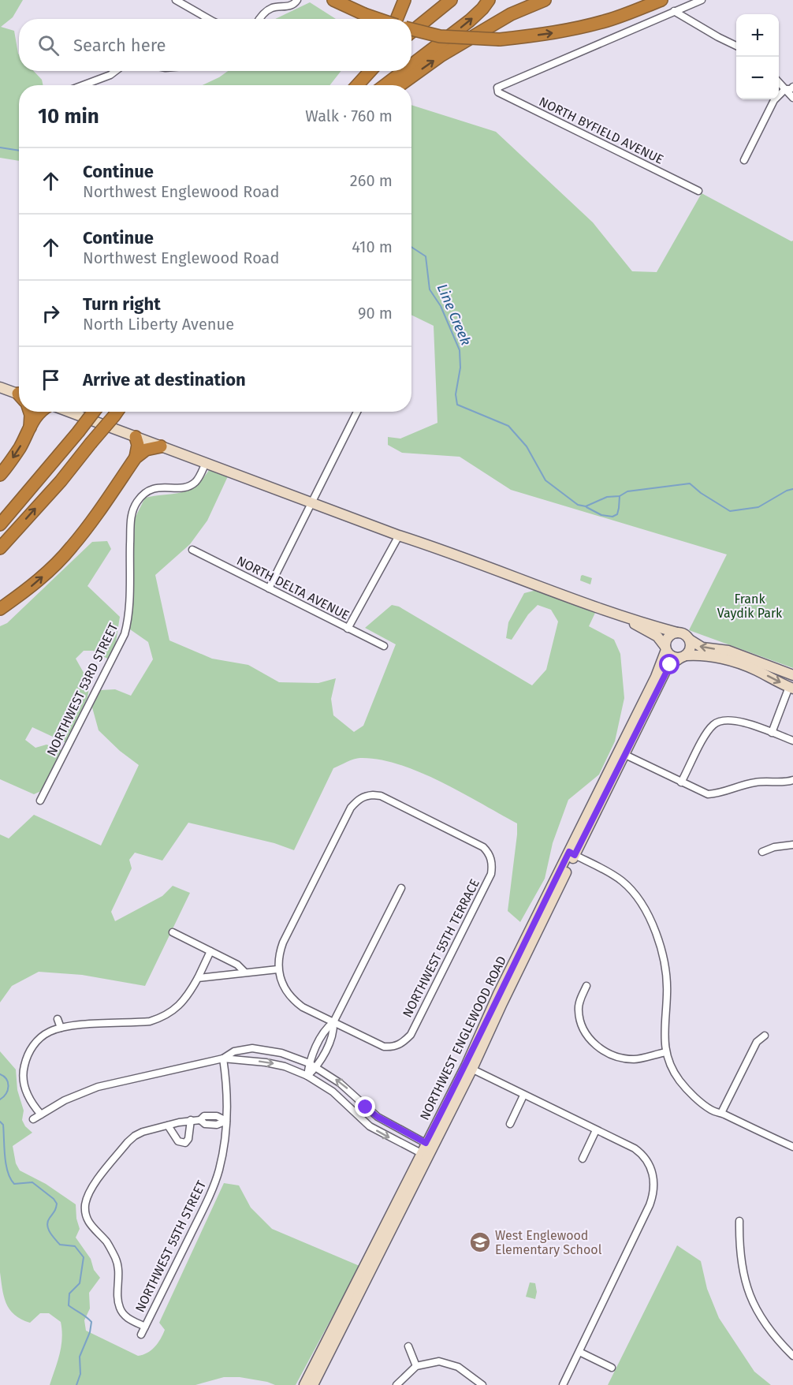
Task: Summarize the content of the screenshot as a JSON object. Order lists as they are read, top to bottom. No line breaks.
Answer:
{"streets":{"main road":["NORTHWEST ENGLEWOOD ROAD"],"street":["NORTH BYFIELD AVENUE","NORTH DELTA AVENUE","NORTHWEST 53RD STREET","NORTHWEST 55TH TERRACE","NORTHWEST 55TH STREET"]},"water":["Line Creek"],"parks":["Frank Vaydik Park"],"places":{"school or university":["West Englewood Elementary School"]},"page":{"map_buttons":["+","−"],"search":"Search here","heading":["10 min","Walk · 760 m"],"list":[["Continue","Northwest Englewood Road","260 m"],["Continue","Northwest Englewood Road","410 m"],["Turn right","North Liberty Avenue","90 m"],"Arrive at destination"]}}
